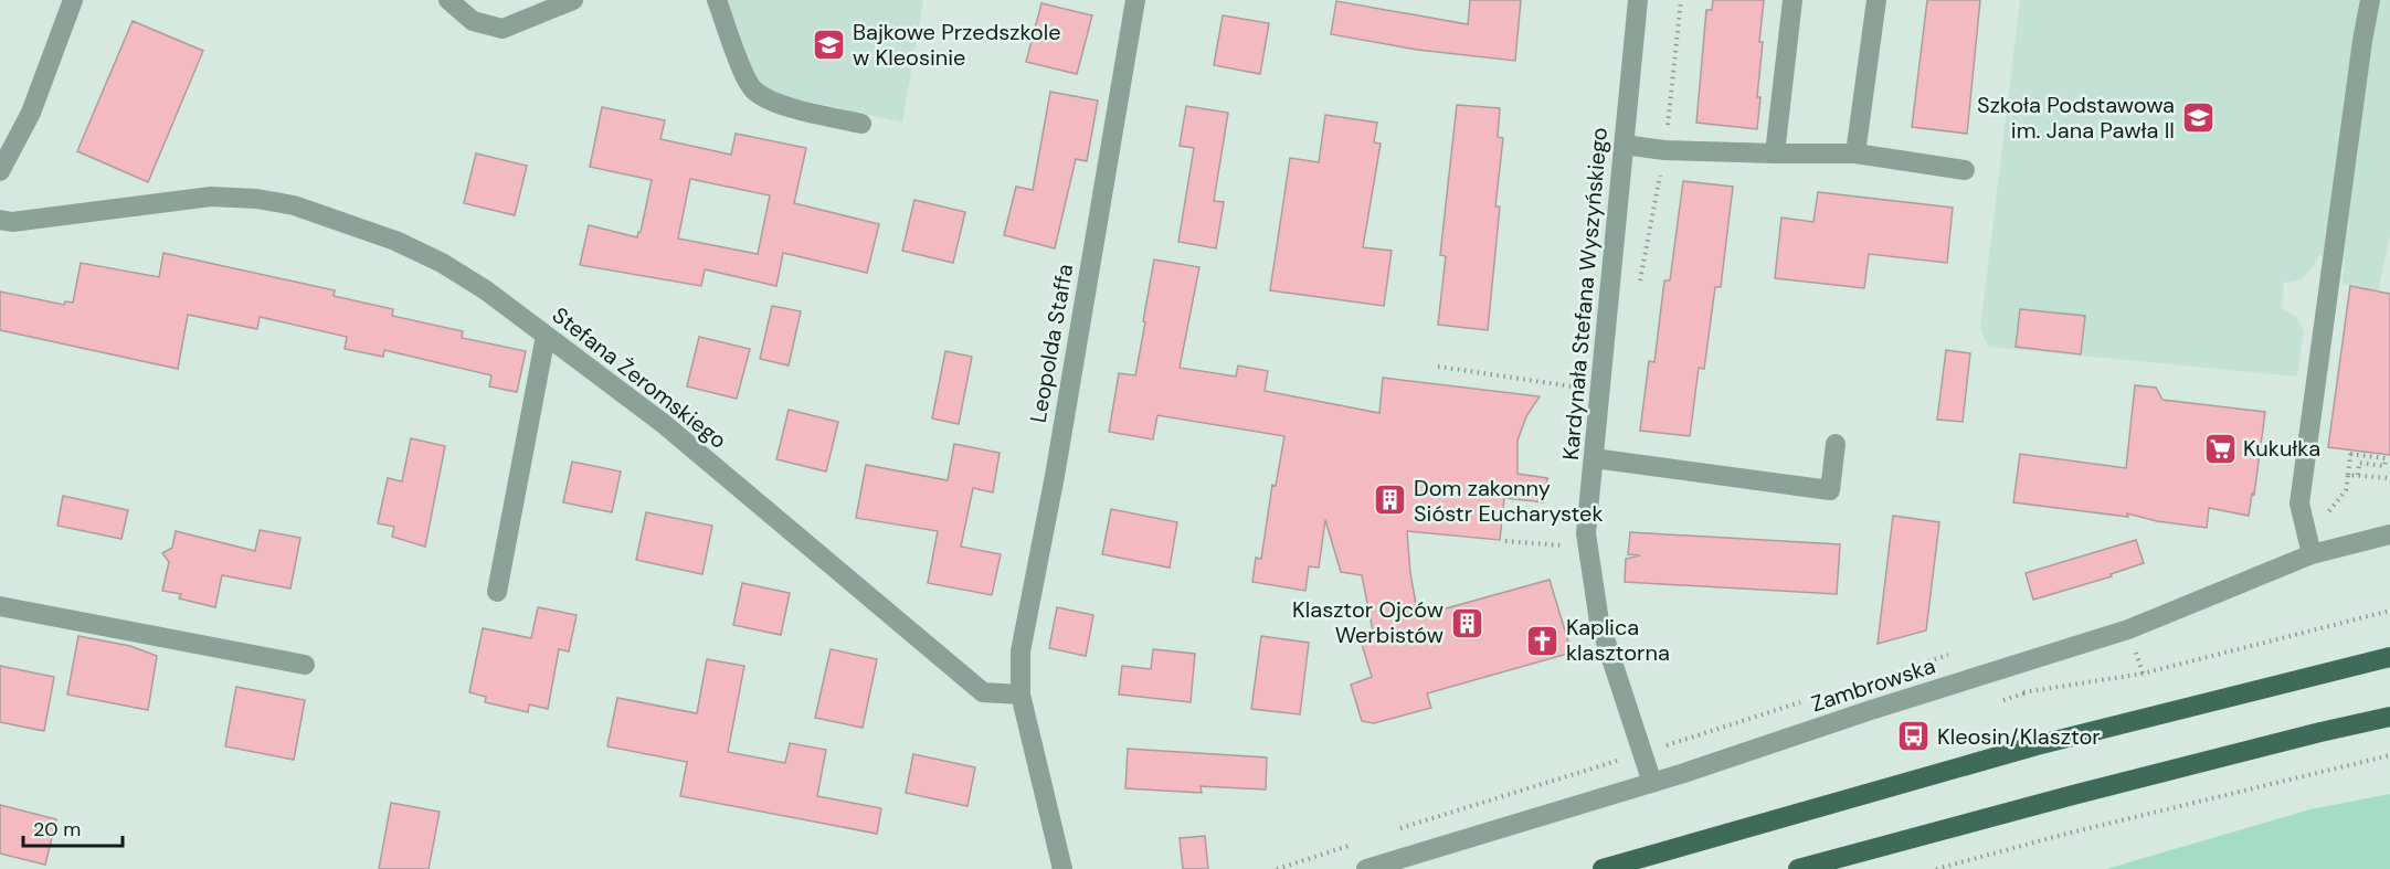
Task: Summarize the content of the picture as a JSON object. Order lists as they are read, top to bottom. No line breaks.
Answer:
{"streets":{"street":["Kardynała Stefana Wyszyńskiego","Leopolda Staffa","Stefana Żeromskiego","Zambrowska"]},"crossings":[["Kardynała Stefana Wyszyńskiego","Zambrowska"],["Leopolda Staffa","Stefana Żeromskiego"]],"places":{"school or university":["Bajkowe Przedszkole w Kleosinie","Szkoła Podstawowa im. Jana Pawła II"],"supermarket":["Kukułka"],"building":["Dom zakonny Sióstr Eucharystek","Klasztor Ojców Werbistów"],"church":["Kaplica klasztorna"],"bus stop":["Kleosin/Klasztor"]},"scale_bar":"20 m"}
